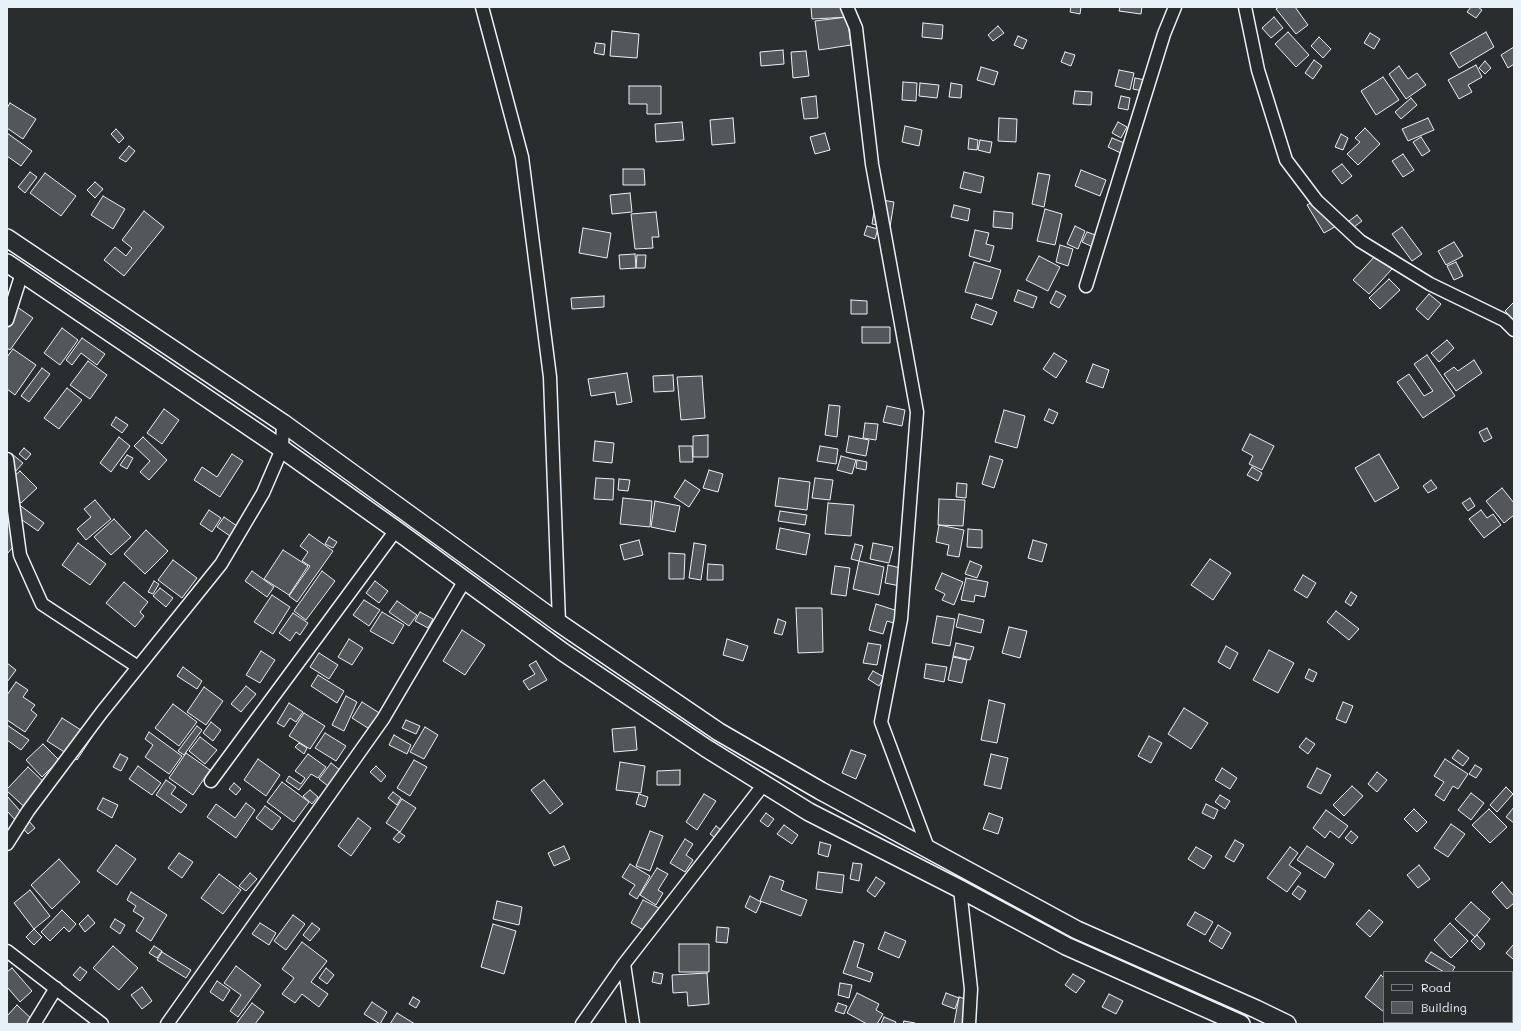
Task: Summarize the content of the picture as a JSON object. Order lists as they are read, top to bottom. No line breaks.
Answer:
{"legend":["Road","Building"]}
